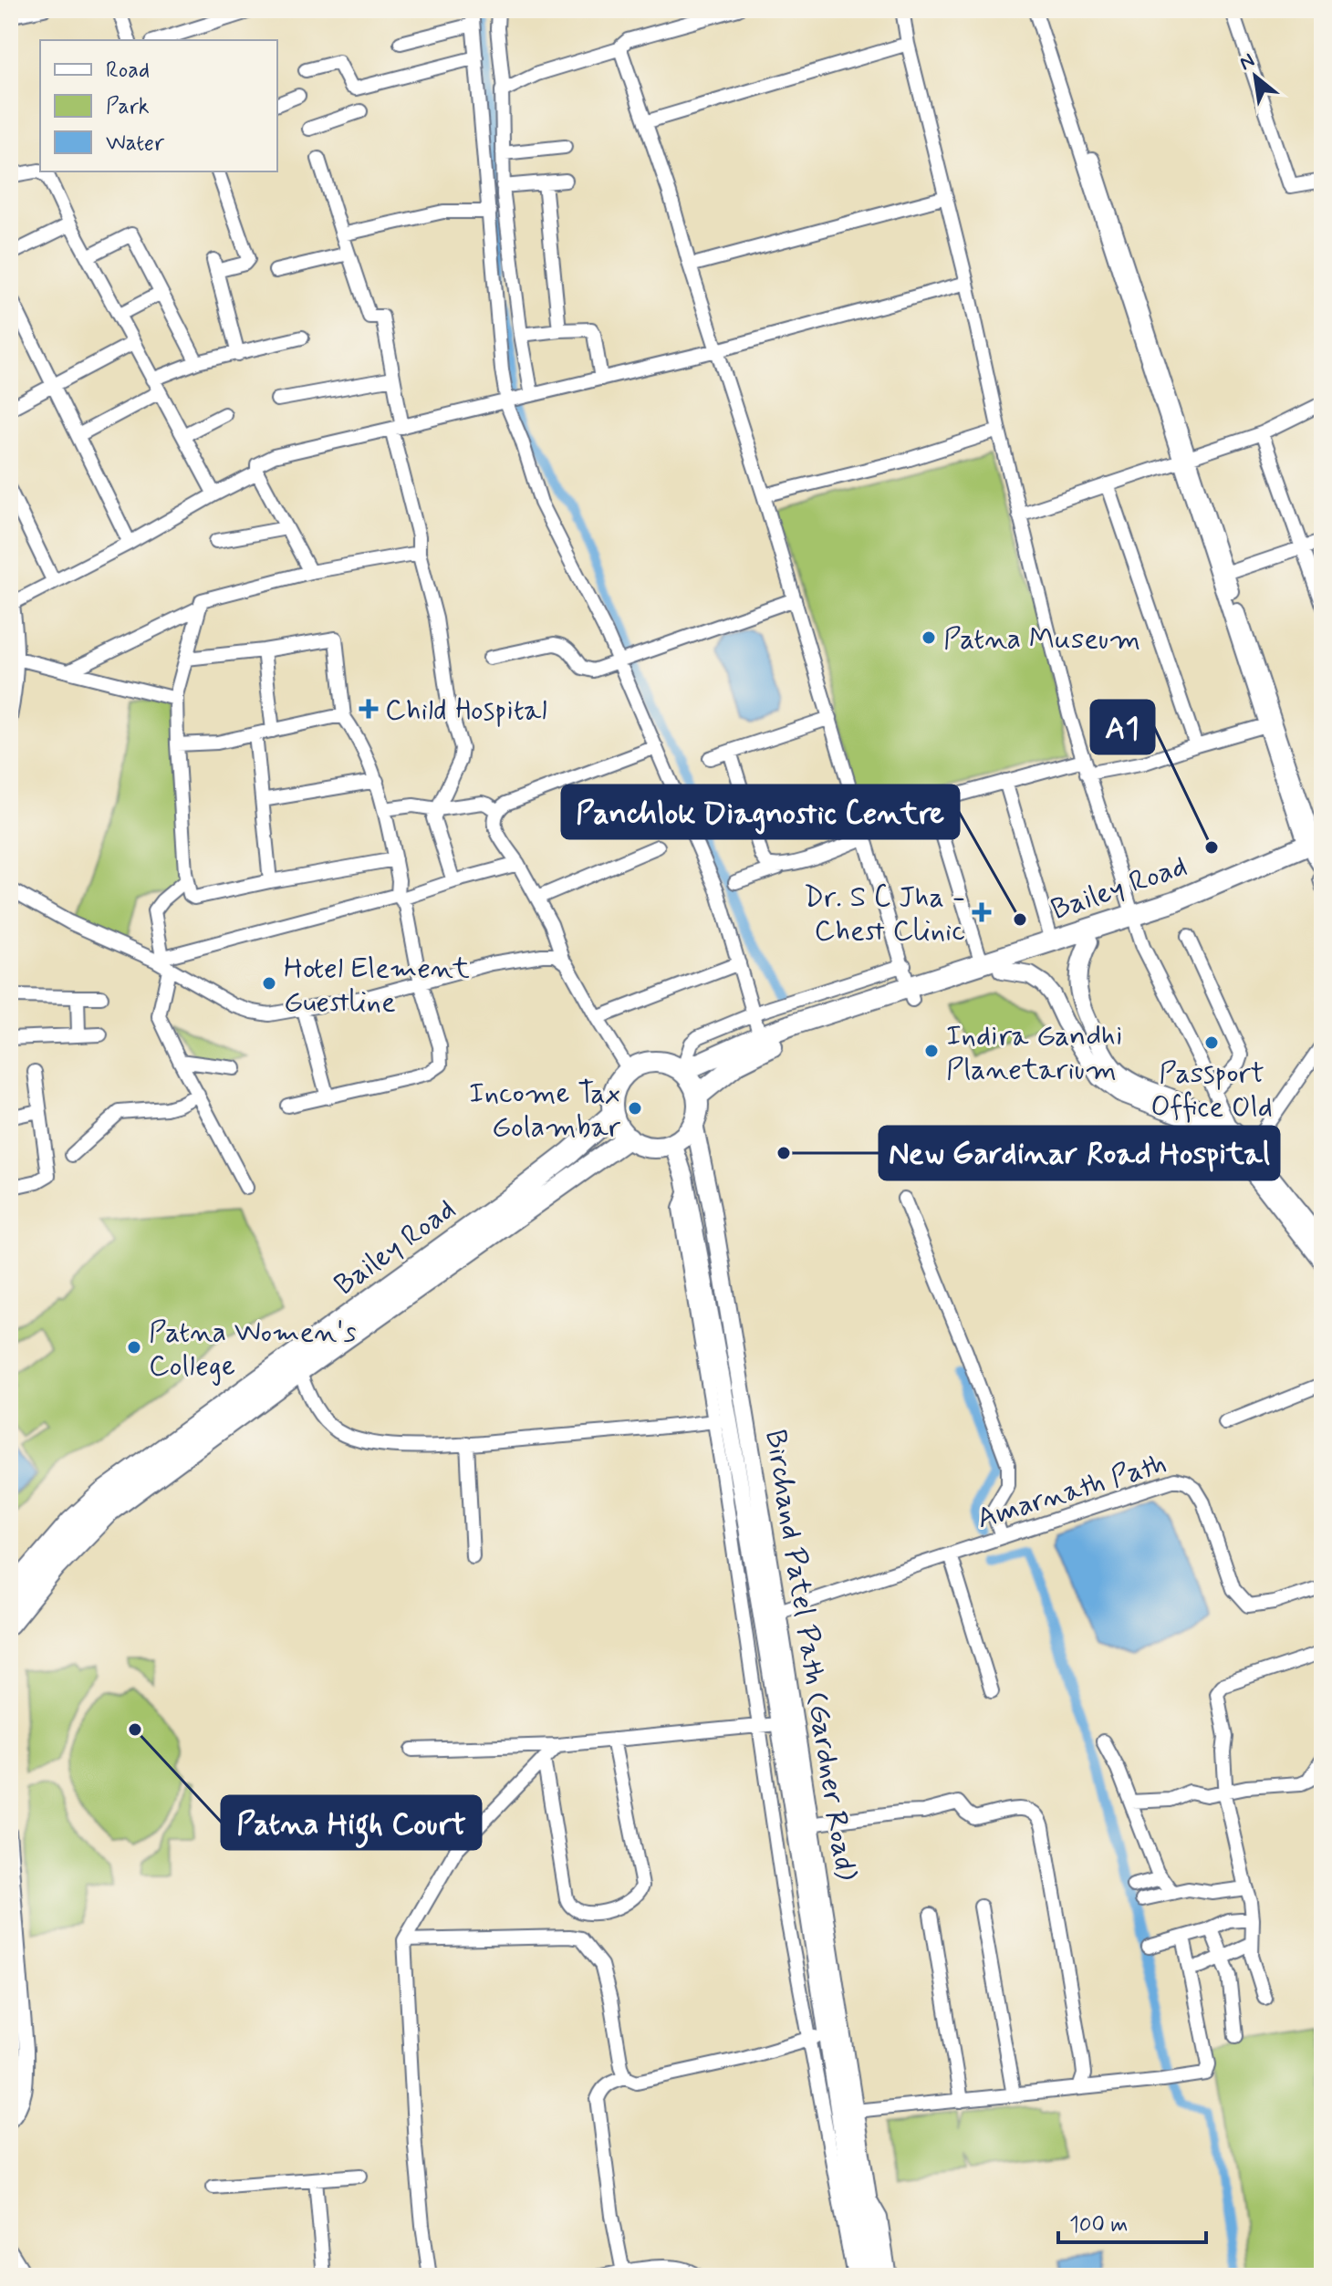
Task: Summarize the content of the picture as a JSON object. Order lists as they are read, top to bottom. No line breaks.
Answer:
{"streets":{"highway":["Bailey Road"],"main road":["Birchand Patel Path (Gardner Road)"],"street":["Amarnath Path"]},"crossings":[["Bailey Road","Birchand Patel Path (Gardner Road)"],["Amarnath Path","Birchand Patel Path (Gardner Road)"]],"places":{"other":["Patna Museum","A1","Panchlok Diagnostic Centre","Hotel Element Guestline","Passport Office Old","Indira Gandhi Planetarium","Income Tax Golambar","New Gardinar Road Hospital","Patna Women's College","Patna High Court"],"health":["Child Hospital","Dr. S C Jha - Chest Clinic"]},"legend":["Road","Park","Water"],"scale_bar":"100 m","north":"top left"}
